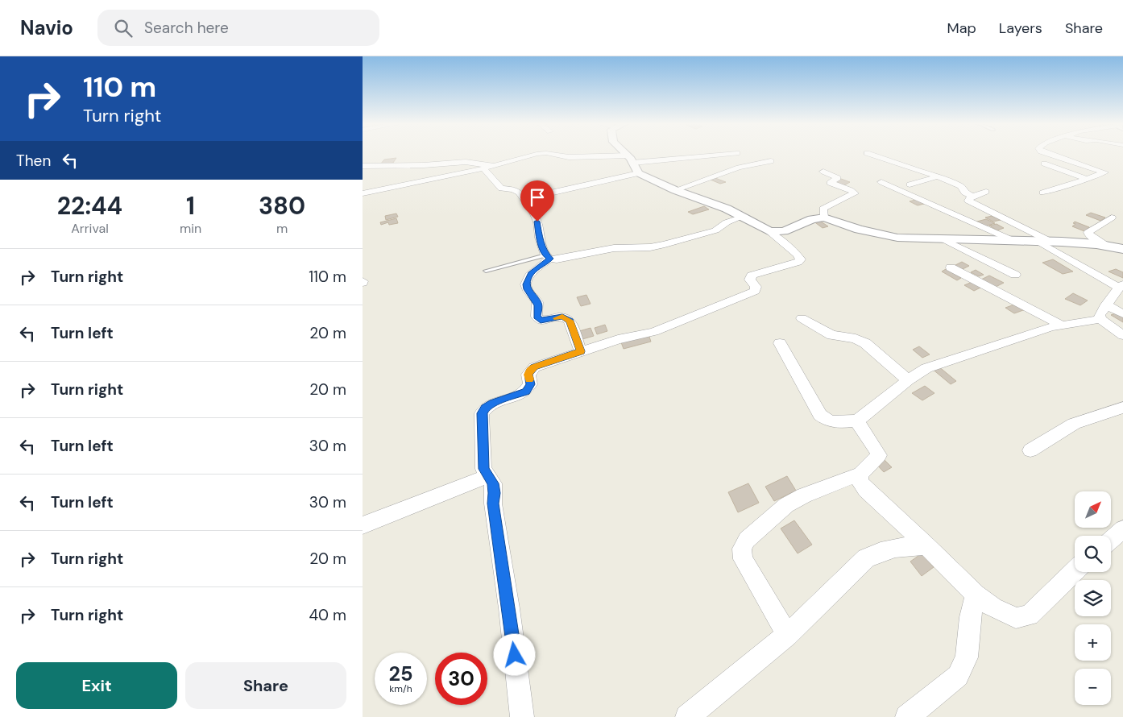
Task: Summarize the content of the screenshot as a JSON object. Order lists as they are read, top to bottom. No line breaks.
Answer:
{"north":"top right","page":{"header":"Navio","search":"Search here","nav":["Map","Layers","Share"],"turn":["110 m","Turn right"],"then":"Then","eta":["22:44","Arrival","1","min","380","m"],"list":[{"name":"Turn right","value":"110 m"},{"name":"Turn left","value":"20 m"},{"name":"Turn right","value":"20 m"},{"name":"Turn left","value":"30 m"},{"name":"Turn left","value":"30 m"},{"name":"Turn right","value":"20 m"},{"name":"Turn right","value":"40 m"}],"map_buttons":["+","−"],"speed":"25 km/h","limit":"30","buttons":["Exit","Share"]}}
